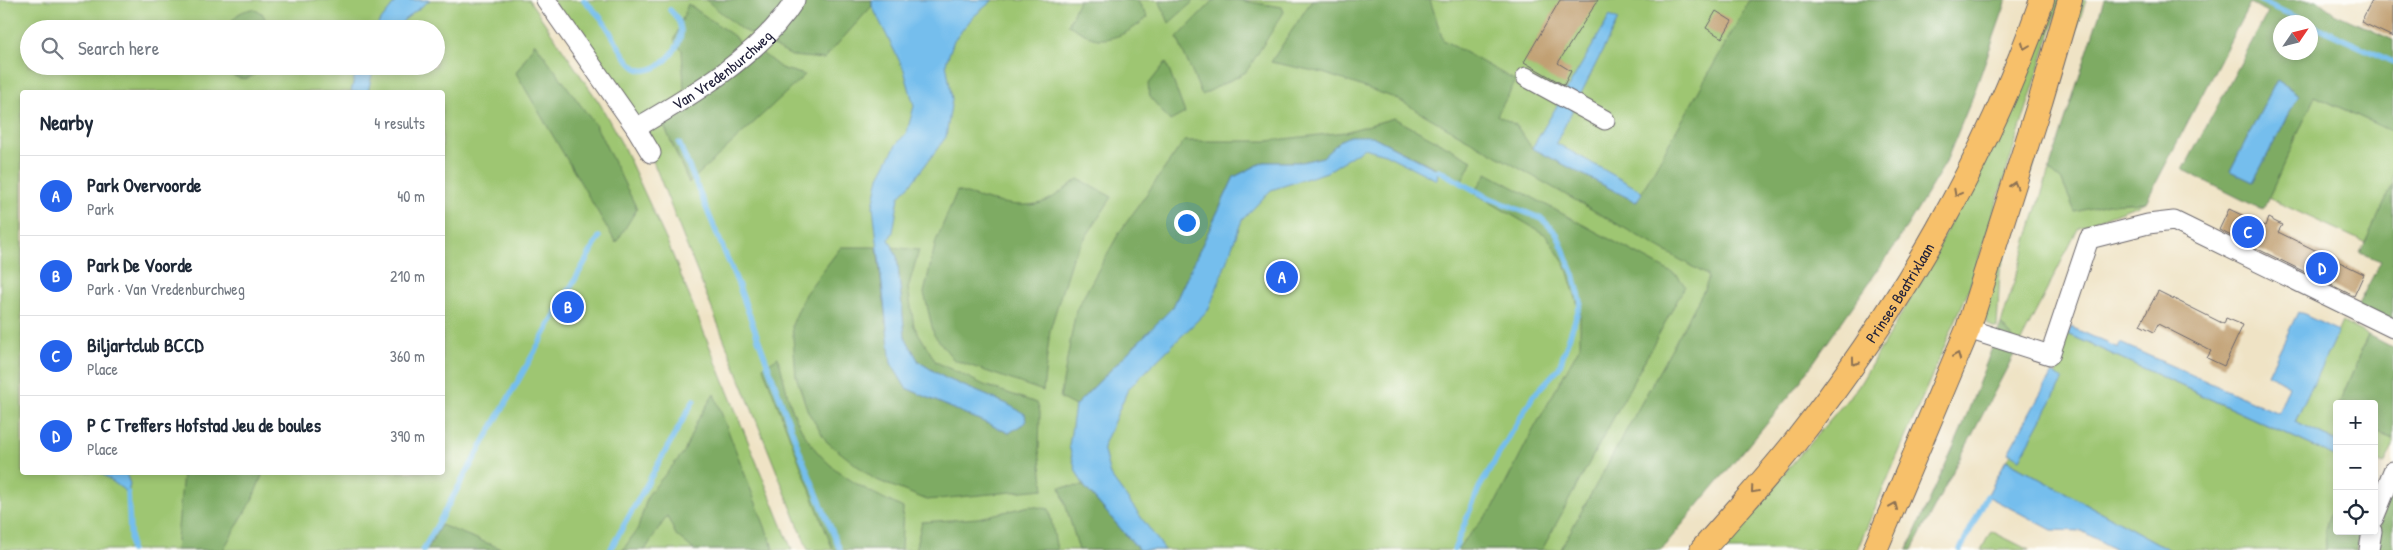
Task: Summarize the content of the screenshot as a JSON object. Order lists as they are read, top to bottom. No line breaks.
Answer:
{"streets":{"main road":["Prinses Beatrixlaan"],"street":["Van Vredenburchweg"]},"north":"top right","page":{"search":"Search here","heading":["Nearby","4 results"],"list":[{"mark":"A","name":"Park Overvoorde","note":"Park","value":"40 m"},{"mark":"B","name":"Park De Voorde","note":"Park · Van Vredenburchweg","value":"210 m"},{"mark":"C","name":"Biljartclub BCCD","note":"Place","value":"360 m"},{"mark":"D","name":"P C Treffers Hofstad Jeu de boules","note":"Place","value":"390 m"}],"pins":["C","D","A","B"],"map_buttons":["+","−"]}}
